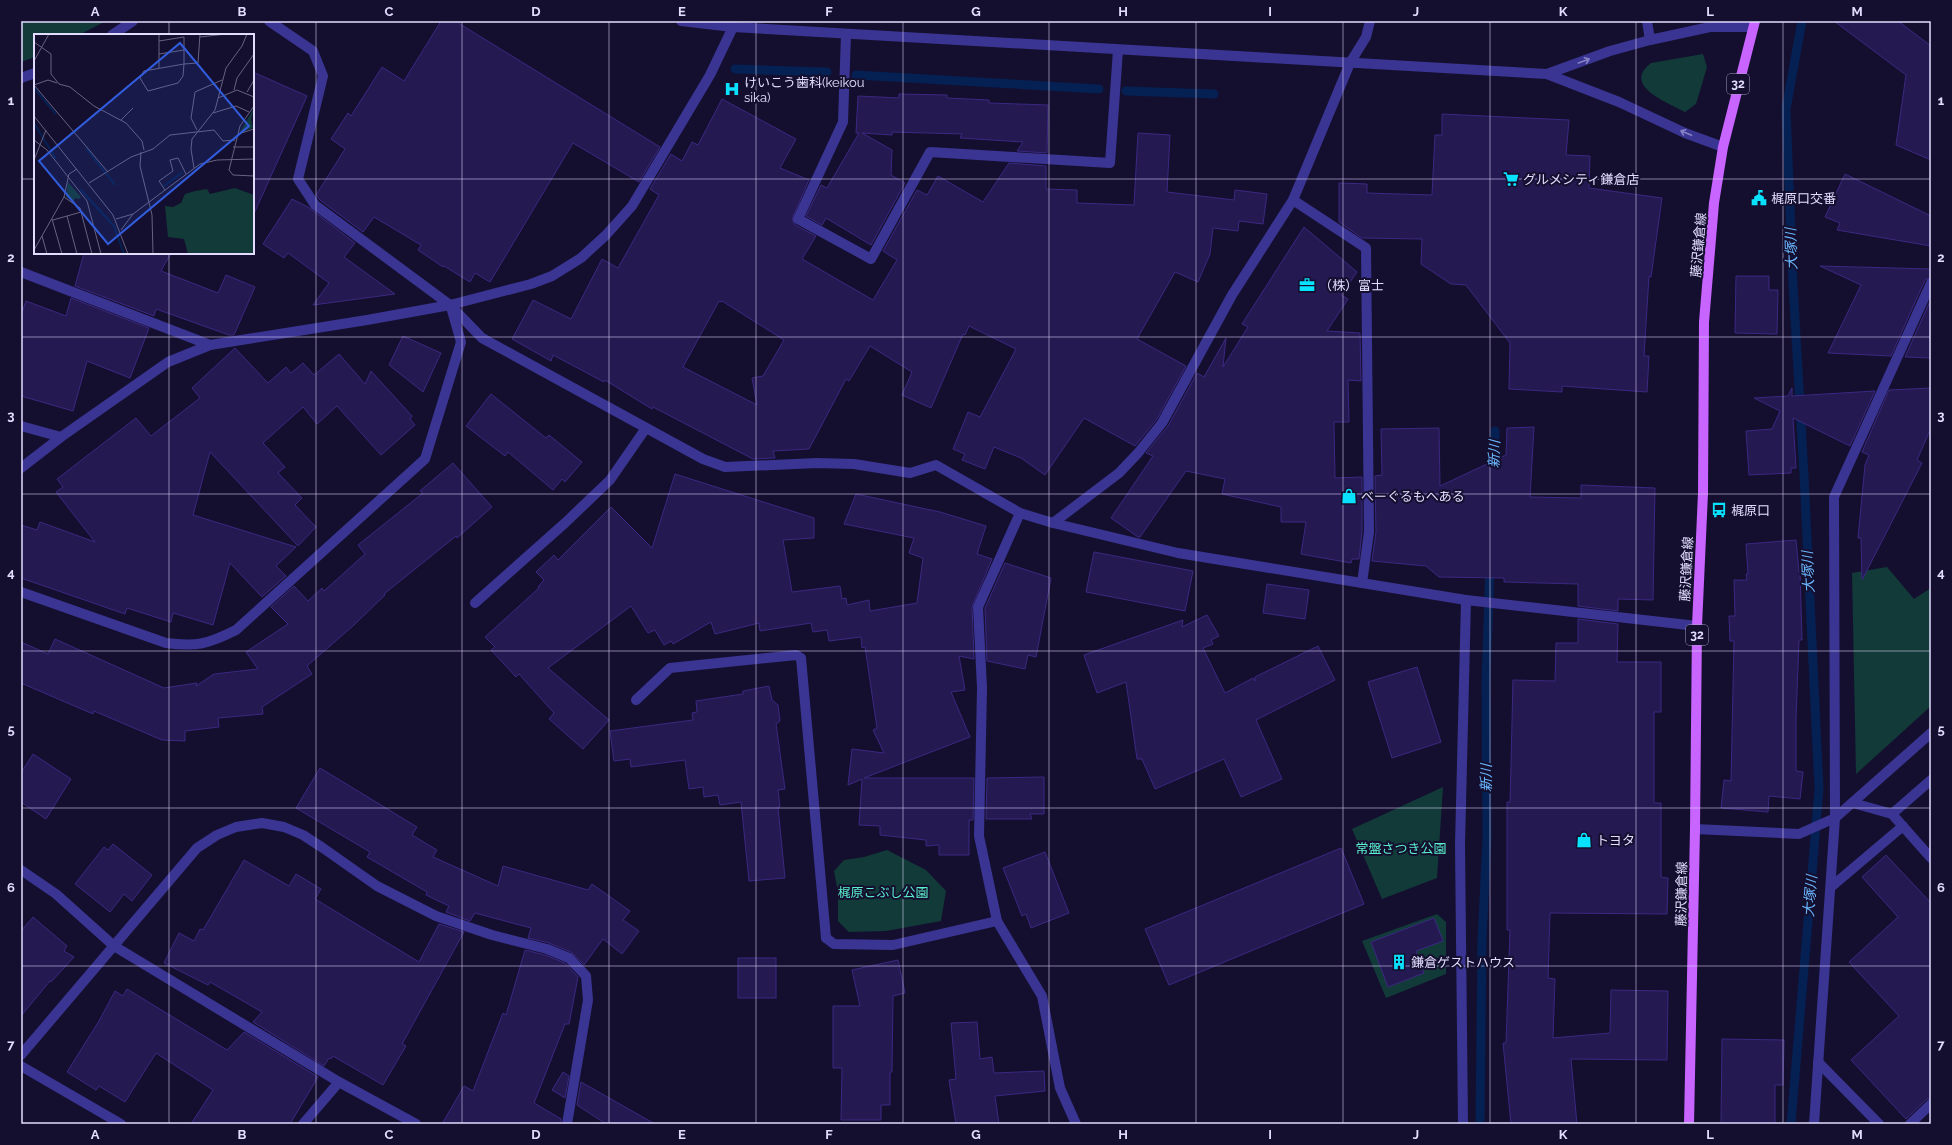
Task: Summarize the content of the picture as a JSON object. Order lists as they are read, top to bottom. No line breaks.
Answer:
{"streets":{"main road":["32","藤沢鎌倉線"]},"water":["大塚川","新川"],"parks":["常盤さつき公園","梶原こぶし公園"],"places":{"hospital":["けいこう歯科(keikou sika)"],"supermarket":["グルメシティ鎌倉店"],"public building":["梶原口交番"],"office":["（株）富士"],"shop":["べーぐるもへある","トヨタ"],"bus stop":["梶原口"],"building":["鎌倉ゲストハウス"]},"grid":{"columns":["A","B","C","D","E","F","G","H","I","J","K","L","M"],"rows":["1","2","3","4","5","6","7"]}}
